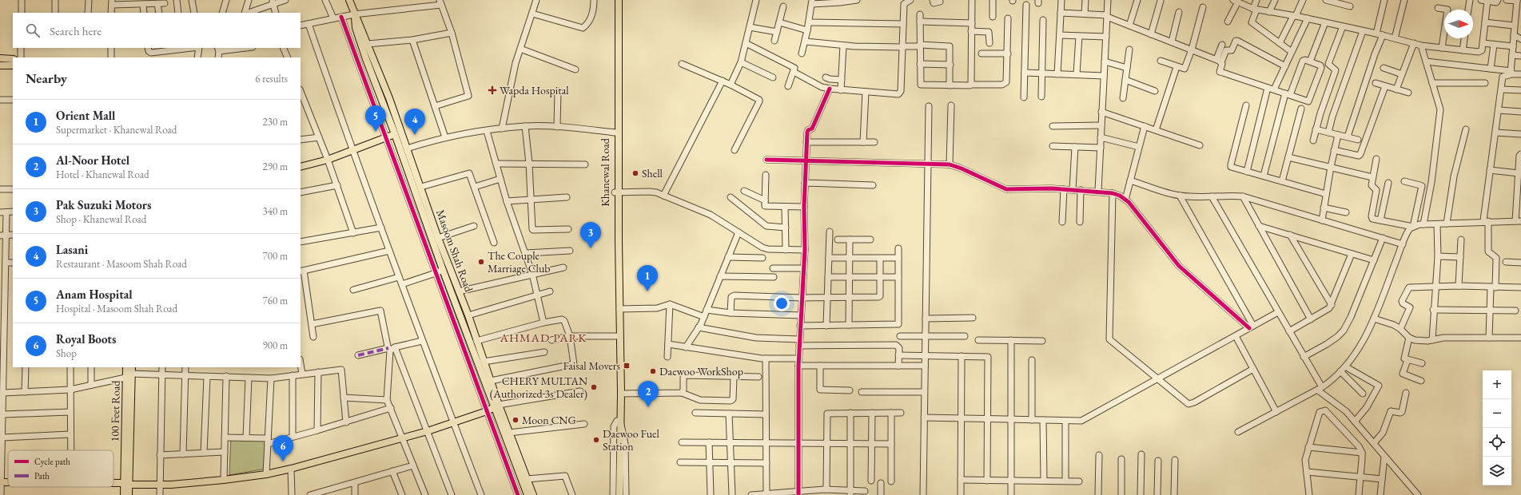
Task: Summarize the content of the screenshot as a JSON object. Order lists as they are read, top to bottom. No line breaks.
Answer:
{"streets":{"main road":["Khanewal Road","Masoom Shah Road","100 Feet Road"]},"districts":["AHMAD PARK"],"places":{"health":["Wapda Hospital"],"other":["Shell","The Couple Marriage Club","Daewoo WorkShop","CHERY MULTAN (Authorized 3s Dealer)","Moon CNG","Daewoo Fuel Station"],"transit":["Faisal Movers"]},"legend":["Cycle path","Path"],"north":"right","page":{"search":"Search here","heading":["Nearby","6 results"],"list":[{"mark":"1","name":"Orient Mall","note":"Supermarket · Khanewal Road","value":"230 m"},{"mark":"2","name":"Al-Noor Hotel","note":"Hotel · Khanewal Road","value":"290 m"},{"mark":"3","name":"Pak Suzuki Motors","note":"Shop · Khanewal Road","value":"340 m"},{"mark":"4","name":"Lasani","note":"Restaurant · Masoom Shah Road","value":"700 m"},{"mark":"5","name":"Anam Hospital","note":"Hospital · Masoom Shah Road","value":"760 m"},{"mark":"6","name":"Royal Boots","note":"Shop","value":"900 m"}],"pins":["5","4","3","1","2","6"],"map_buttons":["+","−"]}}
